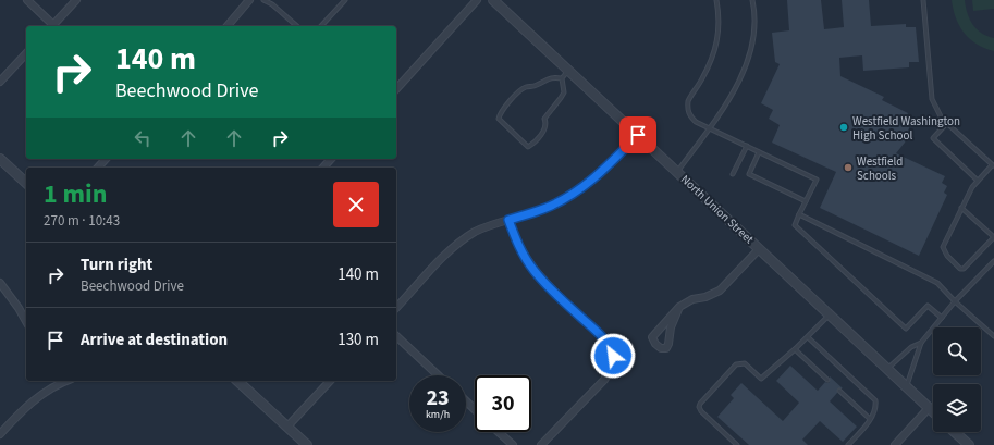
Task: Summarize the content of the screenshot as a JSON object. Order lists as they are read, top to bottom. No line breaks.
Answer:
{"streets":{"street":["North Union Street"]},"places":["Westfield Washington High School","Westfield Schools"],"page":{"turn":["140 m","Beechwood Drive"],"heading":["1 min","270 m · 10:43"],"list":[{"name":"Turn right","note":"Beechwood Drive","value":"140 m"},{"name":"Arrive at destination","value":"130 m"}],"speed":"23 km/h","limit":"30"}}
